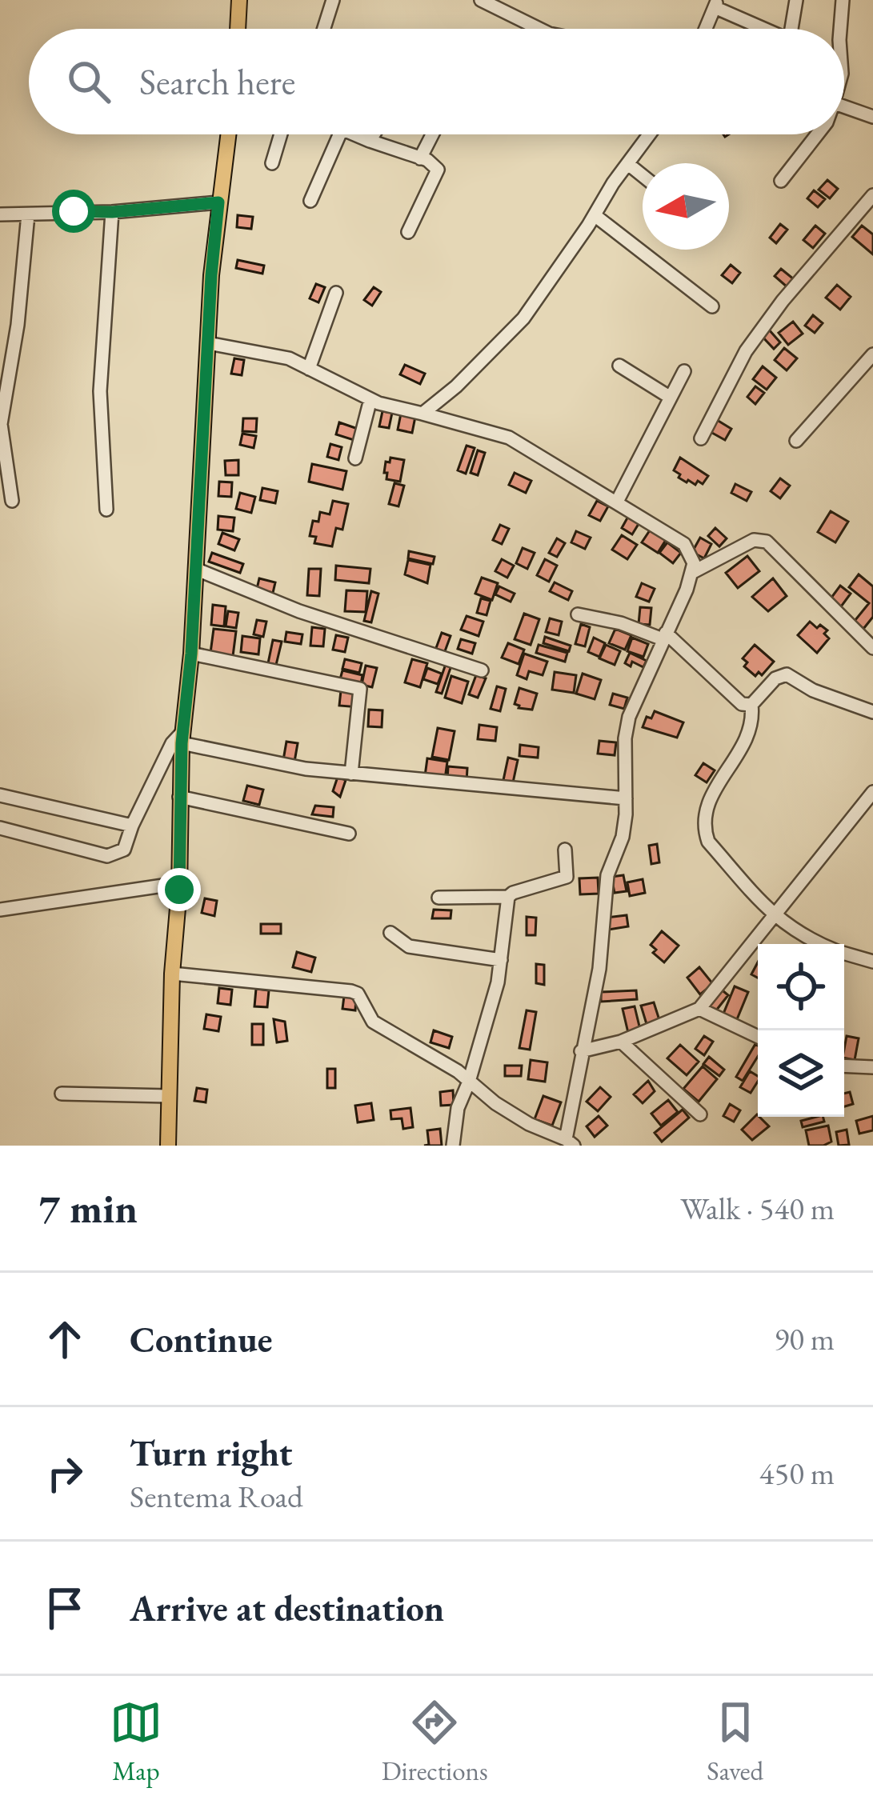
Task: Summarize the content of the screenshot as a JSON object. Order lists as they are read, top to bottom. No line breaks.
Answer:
{"north":"left","page":{"search":"Search here","heading":["7 min","Walk · 540 m"],"list":[["Continue","90 m"],["Turn right","Sentema Road","450 m"],"Arrive at destination"],"nav":["Map","Directions","Saved"]}}
